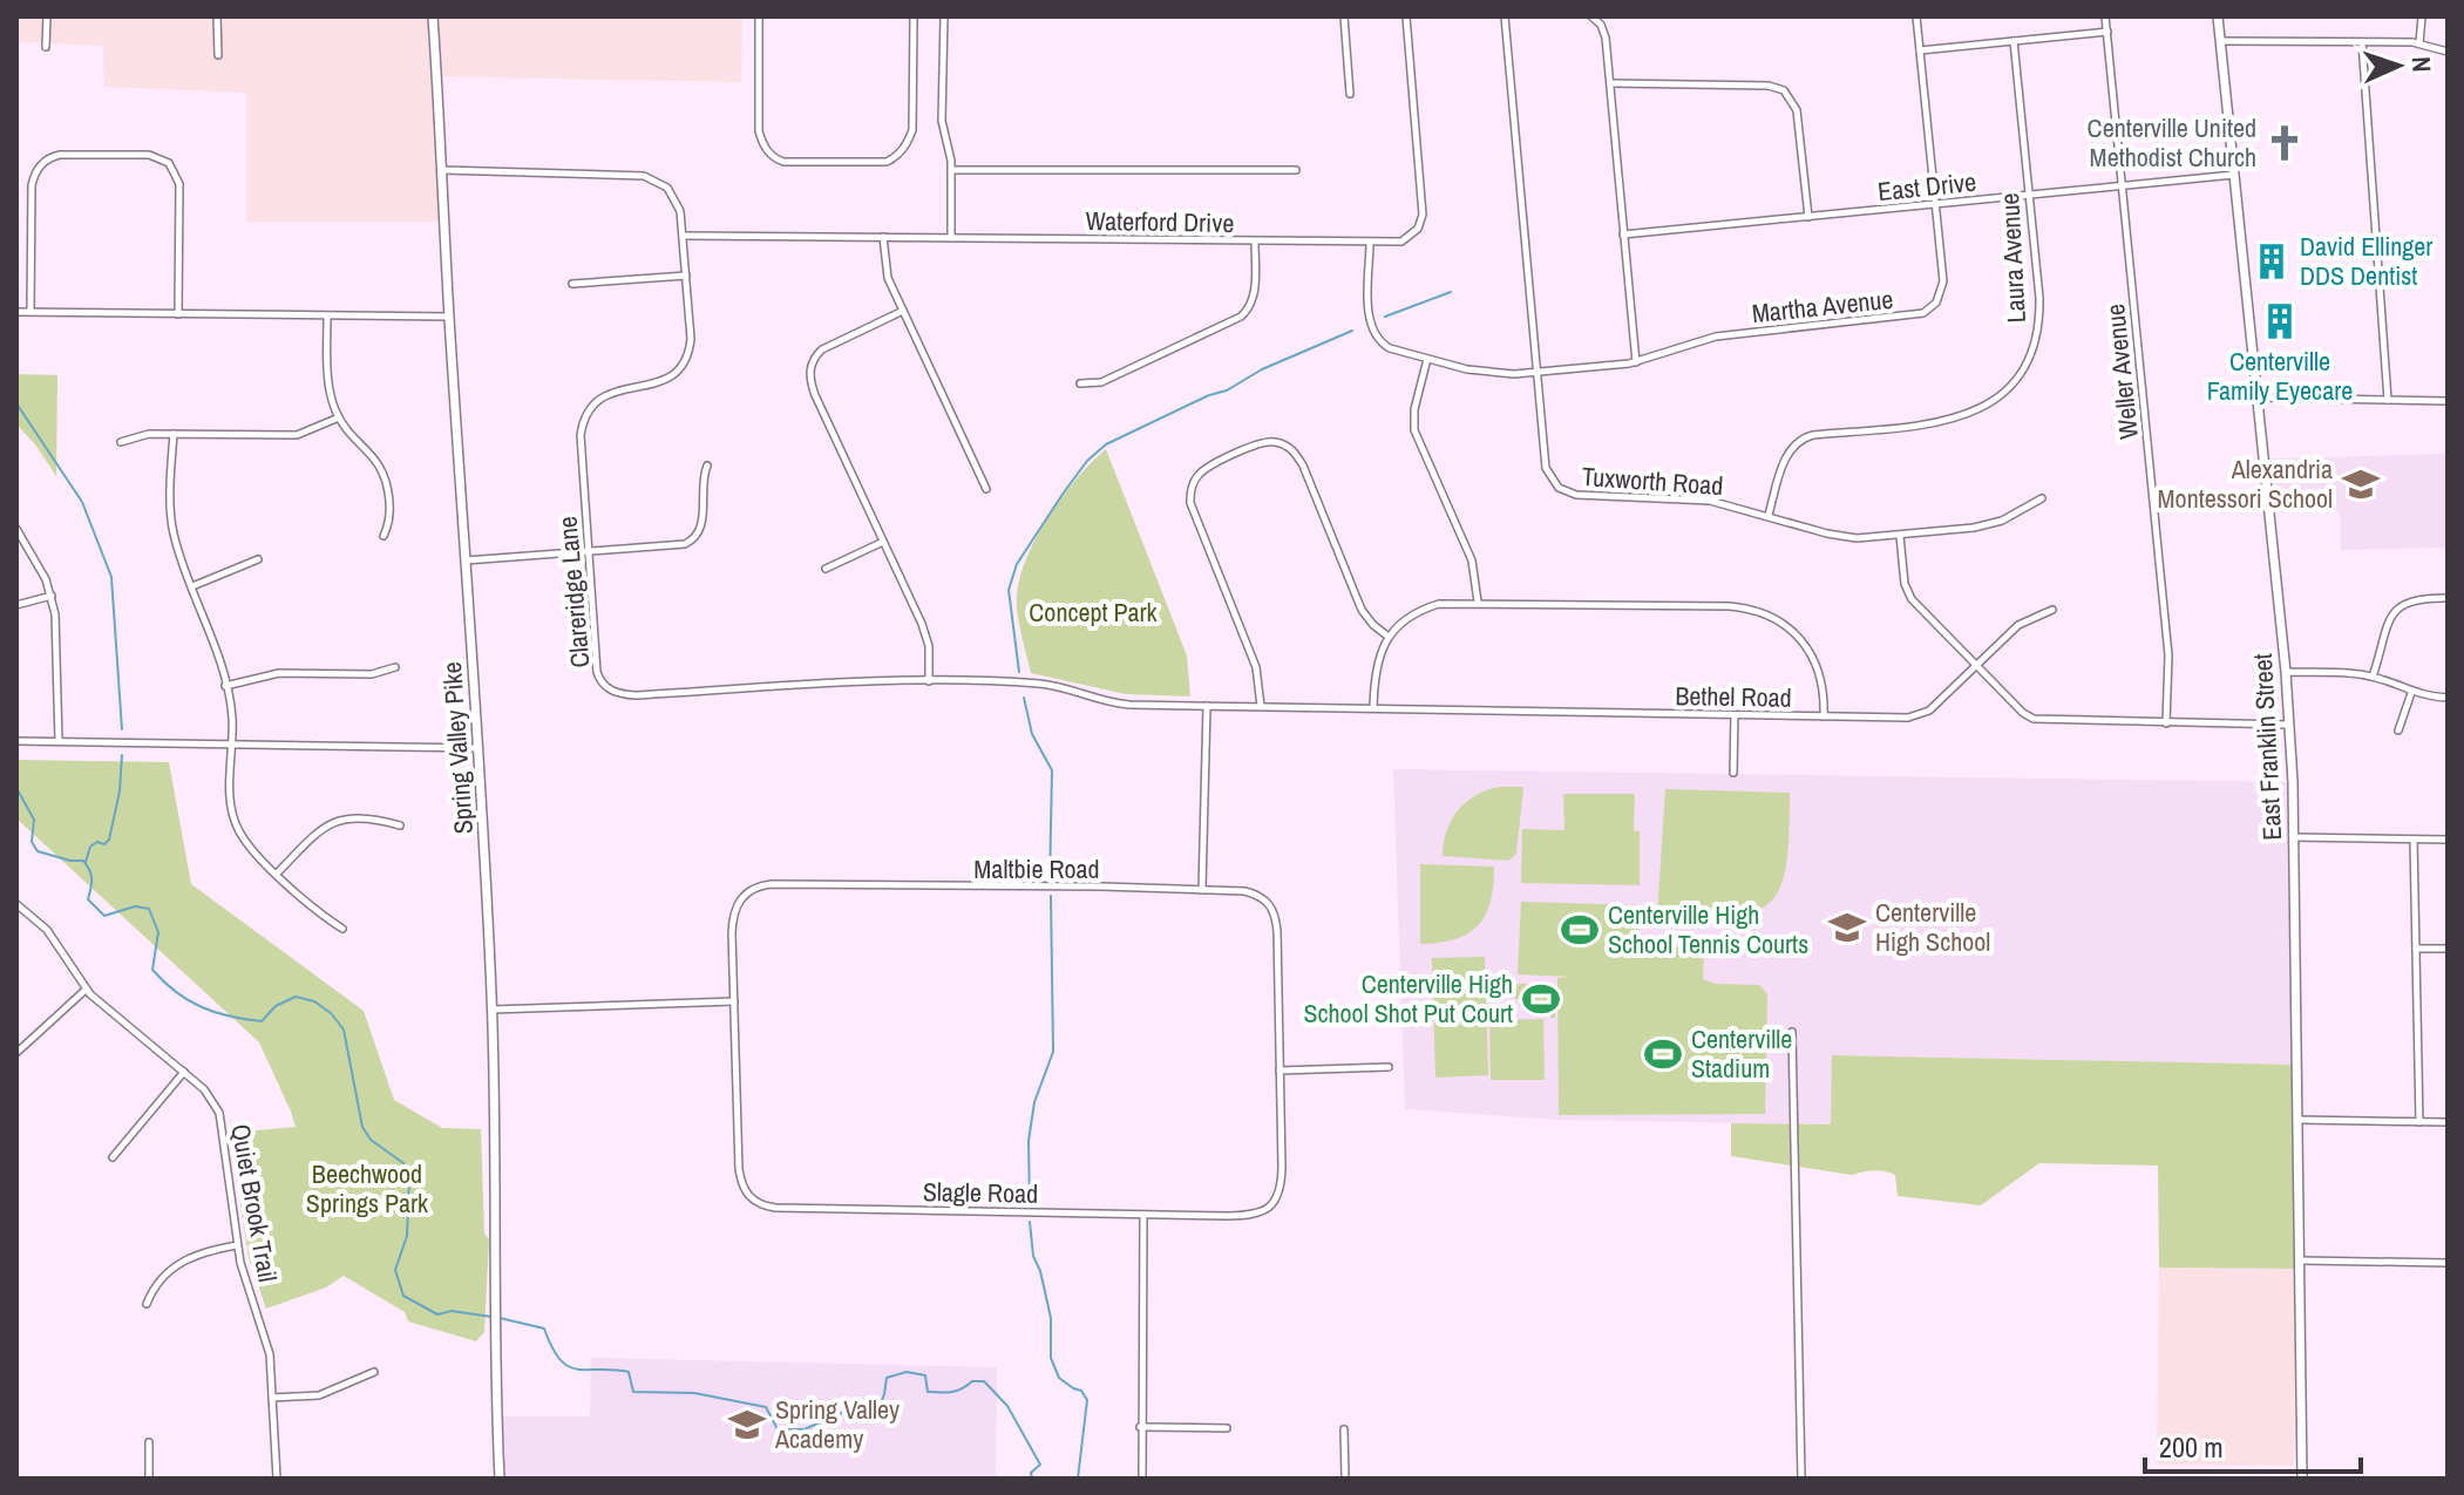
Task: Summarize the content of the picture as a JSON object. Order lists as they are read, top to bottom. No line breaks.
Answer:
{"streets":{"street":["East Drive","Waterford Drive","Laura Avenue","Martha Avenue","Weller Avenue","Tuxworth Road","Clareridge Lane","Bethel Road","East Franklin Street","Spring Valley Pike","Maltbie Road","Slagle Road","Quiet Brook Trail"]},"crossings":[["East Drive","Laura Avenue"],["East Drive","Martha Avenue"],["East Drive","Weller Avenue"],["East Drive","East Franklin Street"],["Waterford Drive","Martha Avenue"],["Waterford Drive","Clareridge Lane"],["Laura Avenue","Tuxworth Road"],["Martha Avenue","Tuxworth Road"],["Clareridge Lane","Bethel Road"],["Clareridge Lane","Spring Valley Pike"],["Maltbie Road","Slagle Road"]],"parks":["Concept Park","Beechwood Springs Park"],"places":{"church":["Centerville United Methodist Church"],"building":["David Ellinger DDS Dentist","Centerville Family Eyecare"],"school or university":["Alexandria Montessori School","Centerville High School","Spring Valley Academy"],"sports":["Centerville High School Tennis Courts","Centerville High School Shot Put Court","Centerville Stadium"]},"scale_bar":"200 m","north":"right"}
